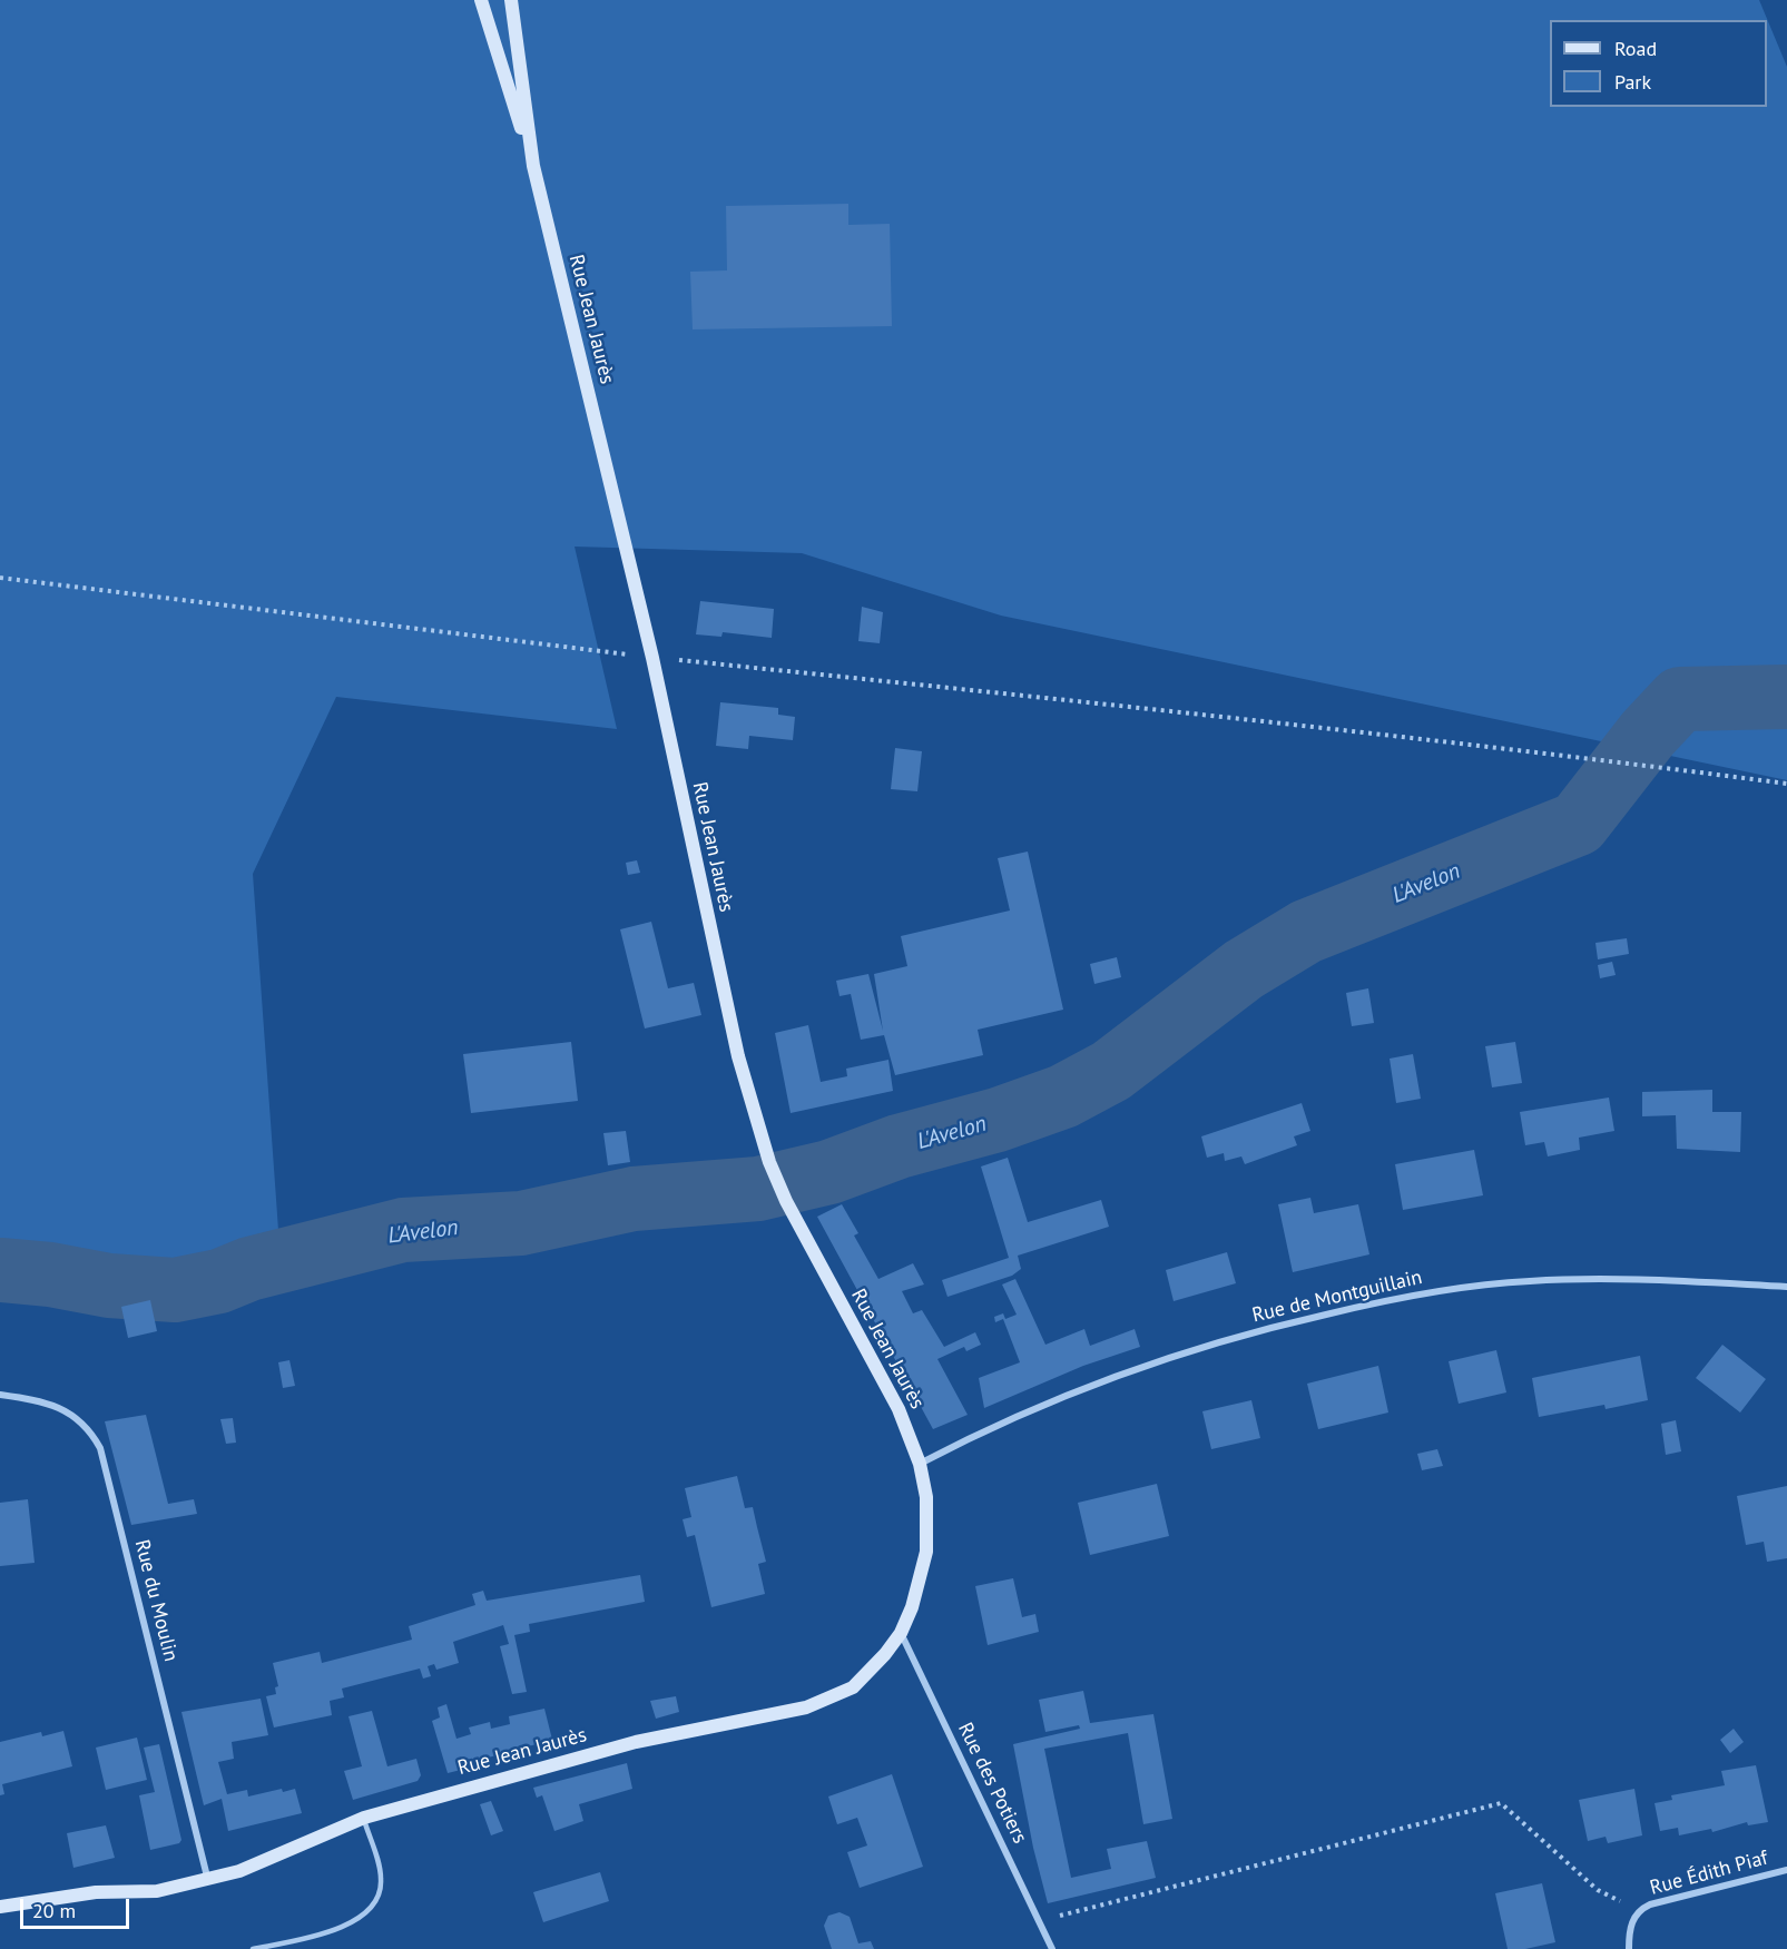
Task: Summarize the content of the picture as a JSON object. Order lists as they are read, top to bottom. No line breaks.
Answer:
{"streets":{"street":["Rue Jean Jaurès","Rue de Montguillain","Rue du Moulin","Rue des Potiers","Rue Édith Piaf"]},"crossings":[["Rue Jean Jaurès","Rue de Montguillain"],["Rue Jean Jaurès","Rue du Moulin"],["Rue Jean Jaurès","Rue des Potiers"]],"water":["L'Avelon"],"legend":["Road","Park"],"scale_bar":"20 m"}
